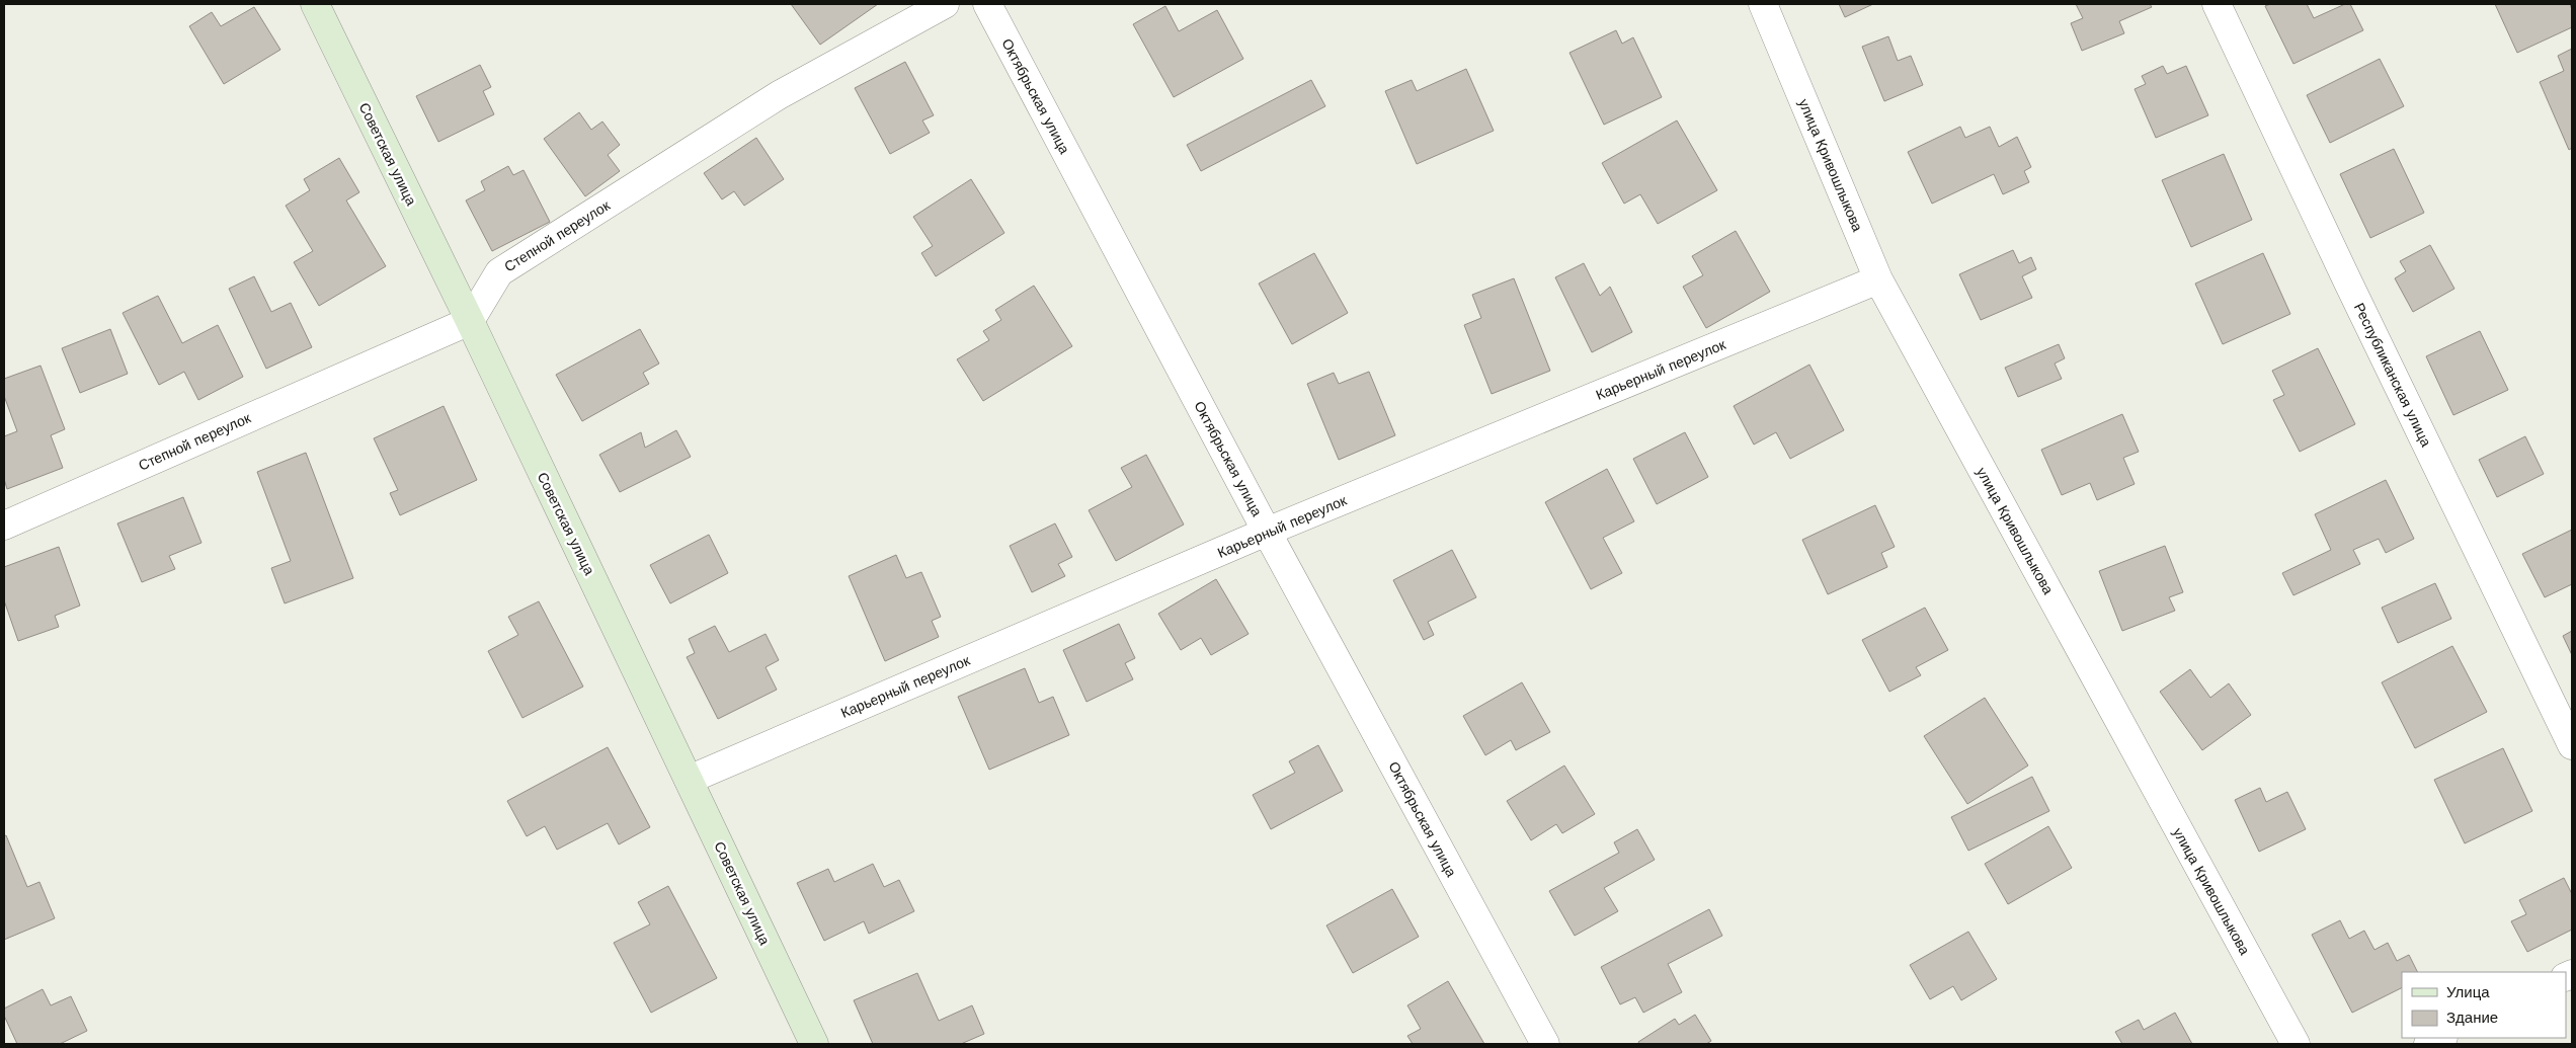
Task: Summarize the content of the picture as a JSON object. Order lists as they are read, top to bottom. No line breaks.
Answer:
{"streets":{"main road":["Советская улица"],"street":["Октябрьская улица","улица Кривошлыкова","Степной переулок","Карьерный переулок","Республиканская улица"]},"crossings":[["Октябрьская улица","Карьерный переулок"],["Советская улица","Степной переулок"],["Советская улица","Карьерный переулок"],["улица Кривошлыкова","Карьерный переулок"]],"legend":["Улица","Здание"]}
